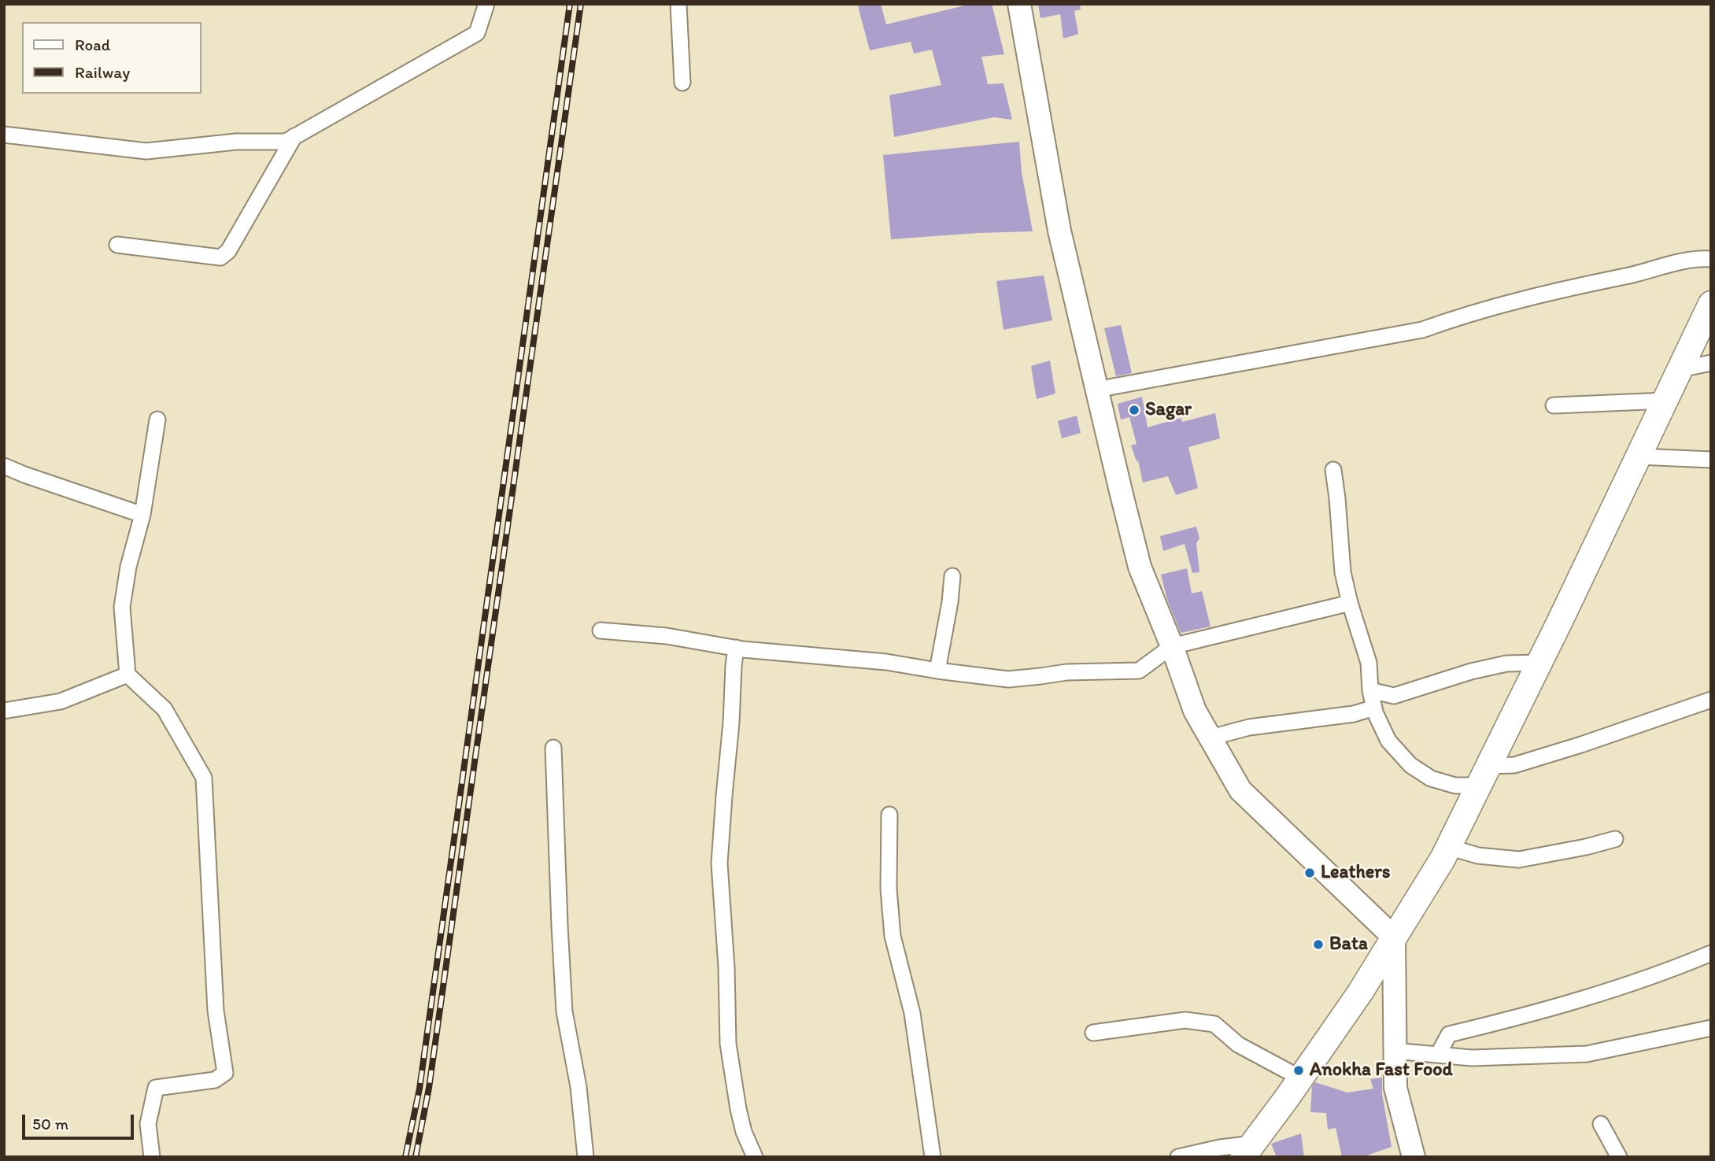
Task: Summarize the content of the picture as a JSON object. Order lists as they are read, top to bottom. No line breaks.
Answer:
{"places":["Sagar","Leathers","Bata","Anokha Fast Food"],"legend":["Road","Railway"],"scale_bar":"50 m"}
